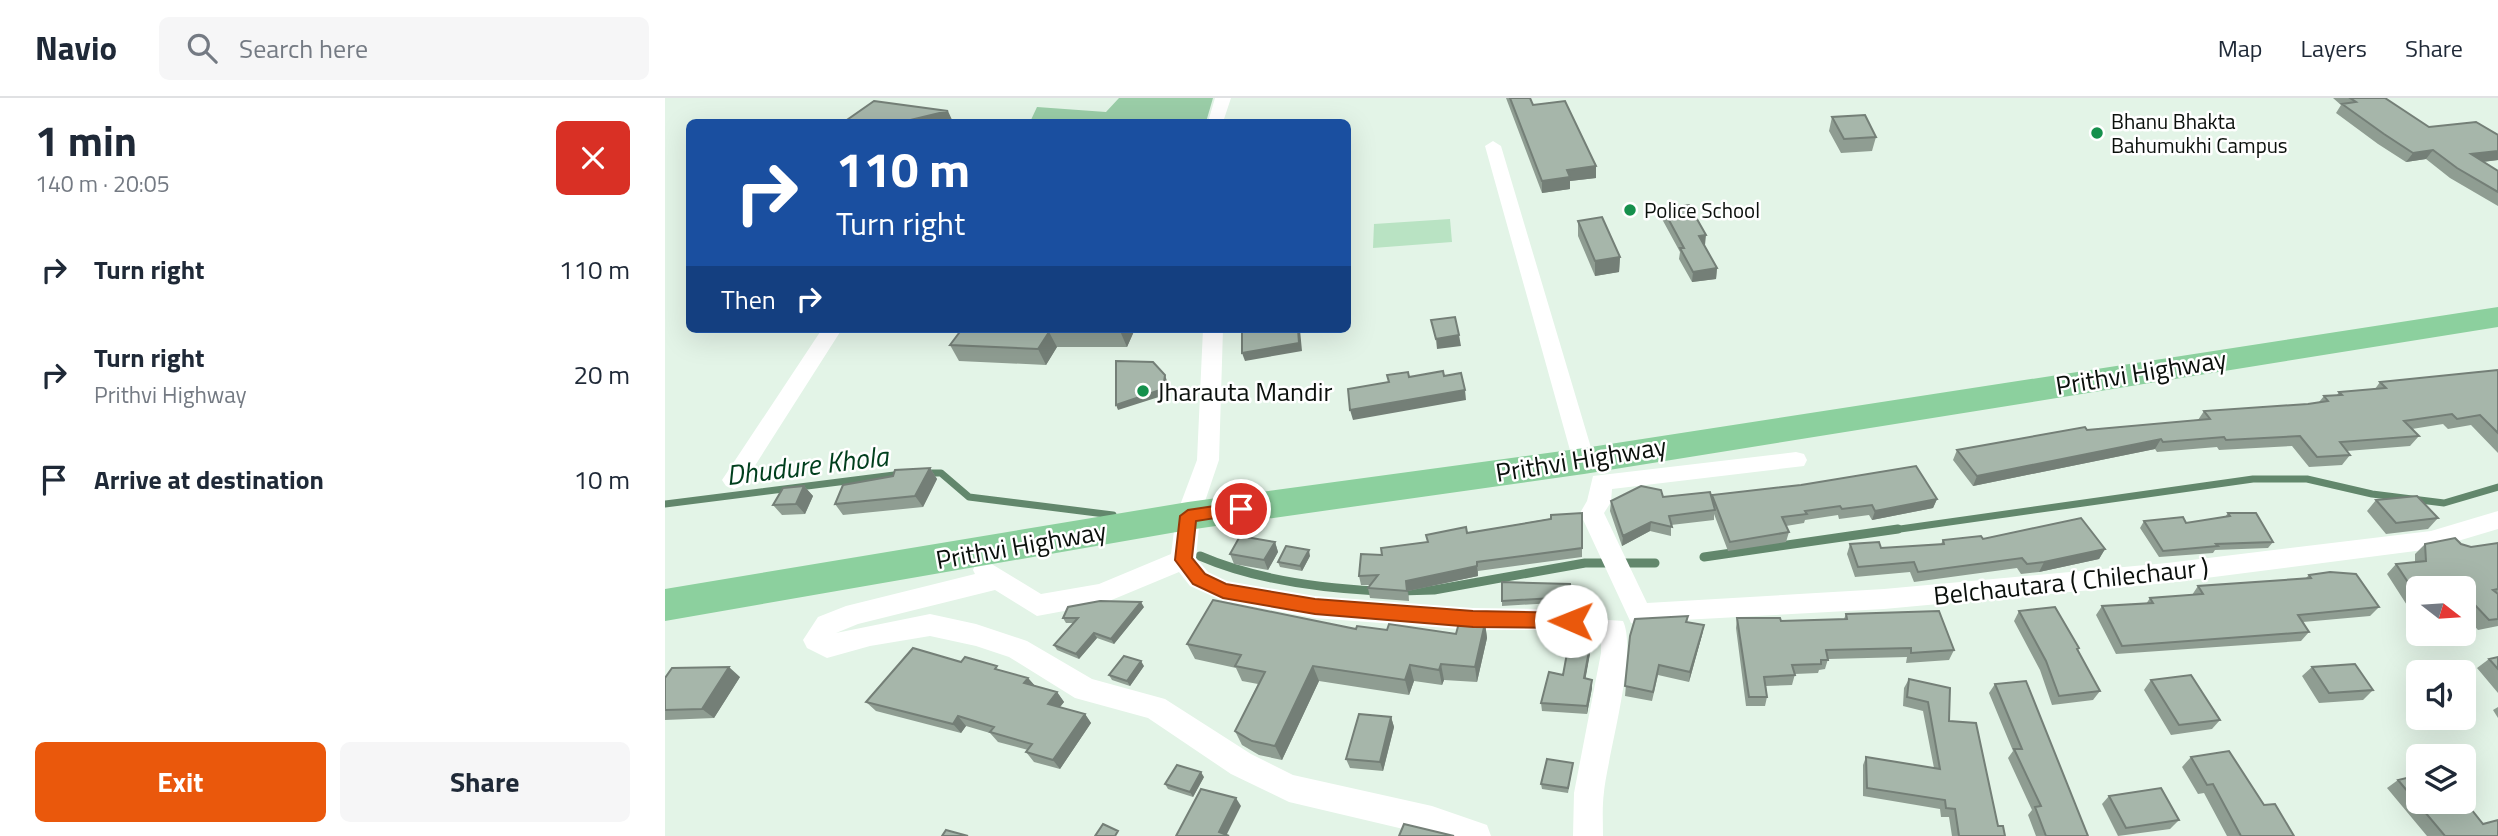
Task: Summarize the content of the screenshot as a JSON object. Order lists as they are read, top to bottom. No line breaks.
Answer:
{"streets":{"highway":["Prithvi Highway"],"street":["Belchautara ( Chilechaur )"]},"water":["Dhudure Khola"],"places":["Bhanu Bhakta Bahumukhi Campus","Police School","Jharauta Mandir"],"north":"right","page":{"header":"Navio","search":"Search here","nav":["Map","Layers","Share"],"heading":["1 min","140 m · 20:05"],"turn":["110 m","Turn right"],"list":[{"name":"Turn right","value":"110 m"},{"name":"Turn right","note":"Prithvi Highway","value":"20 m"},{"name":"Arrive at destination","value":"10 m"}],"then":"Then","buttons":["Exit","Share"]}}
